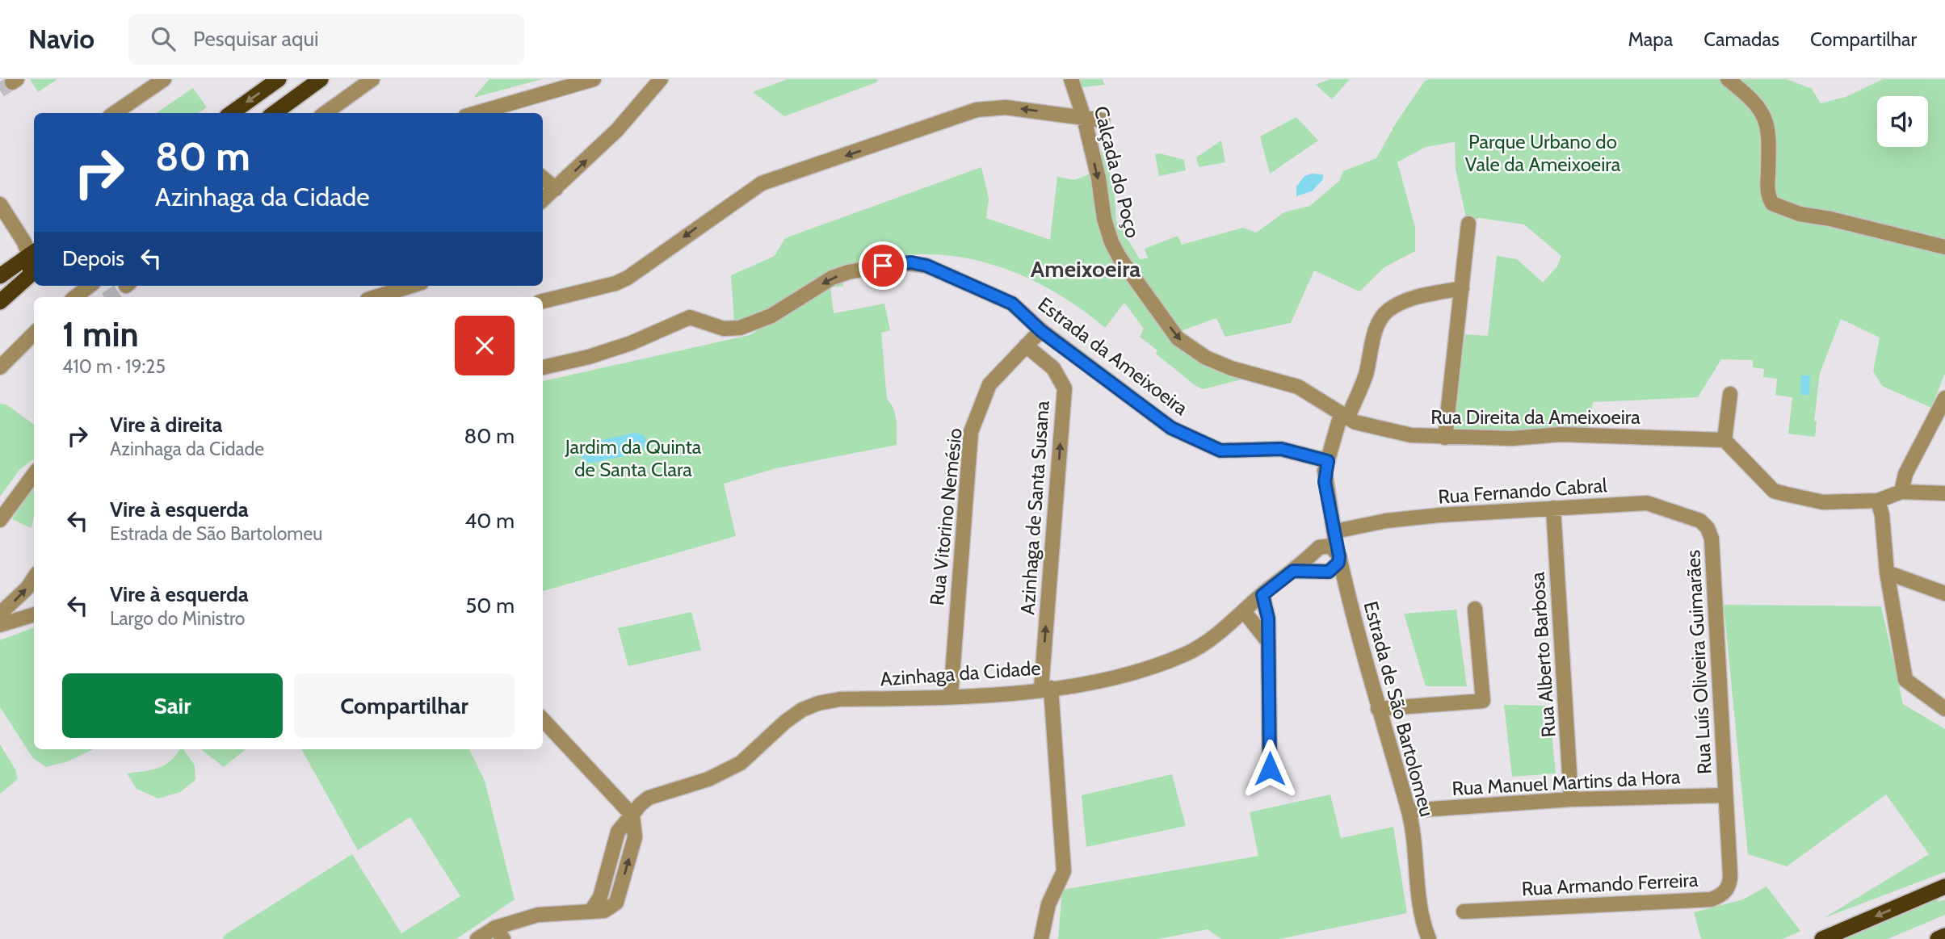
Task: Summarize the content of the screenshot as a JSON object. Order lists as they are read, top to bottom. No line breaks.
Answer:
{"streets":{"street":["Calçada do Poço","Estrada da Ameixoeira","Rua Direita da Ameixoeira","Rua Fernando Cabral","Azinhaga de Santa Susana","Rua Vitorino Nemésio","Rua Alberto Barbosa","Rua Luís Oliveira Guimarães","Azinhaga da Cidade","Estrada de São Bartolomeu","Rua Manuel Martins da Hora","Rua Armando Ferreira"]},"crossings":[["Calçada do Poço","Rua Direita da Ameixoeira"],["Estrada da Ameixoeira","Rua Vitorino Nemésio"],["Estrada da Ameixoeira","Estrada de São Bartolomeu"],["Rua Fernando Cabral","Rua Alberto Barbosa"],["Rua Fernando Cabral","Rua Luís Oliveira Guimarães"],["Rua Fernando Cabral","Azinhaga da Cidade"],["Rua Fernando Cabral","Estrada de São Bartolomeu"],["Azinhaga de Santa Susana","Rua Vitorino Nemésio"],["Azinhaga de Santa Susana","Azinhaga da Cidade"],["Rua Vitorino Nemésio","Azinhaga da Cidade"],["Rua Alberto Barbosa","Rua Manuel Martins da Hora"],["Rua Luís Oliveira Guimarães","Rua Manuel Martins da Hora"],["Rua Luís Oliveira Guimarães","Rua Armando Ferreira"],["Azinhaga da Cidade","Estrada de São Bartolomeu"],["Estrada de São Bartolomeu","Rua Manuel Martins da Hora"],["Rua Manuel Martins da Hora","Rua Armando Ferreira"]],"one_way":["Calçada do Poço","Azinhaga de Santa Susana"],"districts":["Ameixoeira"],"parks":["Parque Urbano do Vale da Ameixoeira","Jardim da Quinta de Santa Clara"],"page":{"header":"Navio","search":"Pesquisar aqui","nav":["Mapa","Camadas","Compartilhar"],"turn":["80 m","Azinhaga da Cidade"],"then":"Depois","heading":["1 min","410 m · 19:25"],"list":[{"name":"Vire à direita","note":"Azinhaga da Cidade","value":"80 m"},{"name":"Vire à esquerda","note":"Estrada de São Bartolomeu","value":"40 m"},{"name":"Vire à esquerda","note":"Largo do Ministro","value":"50 m"}],"buttons":["Sair","Compartilhar"]}}
